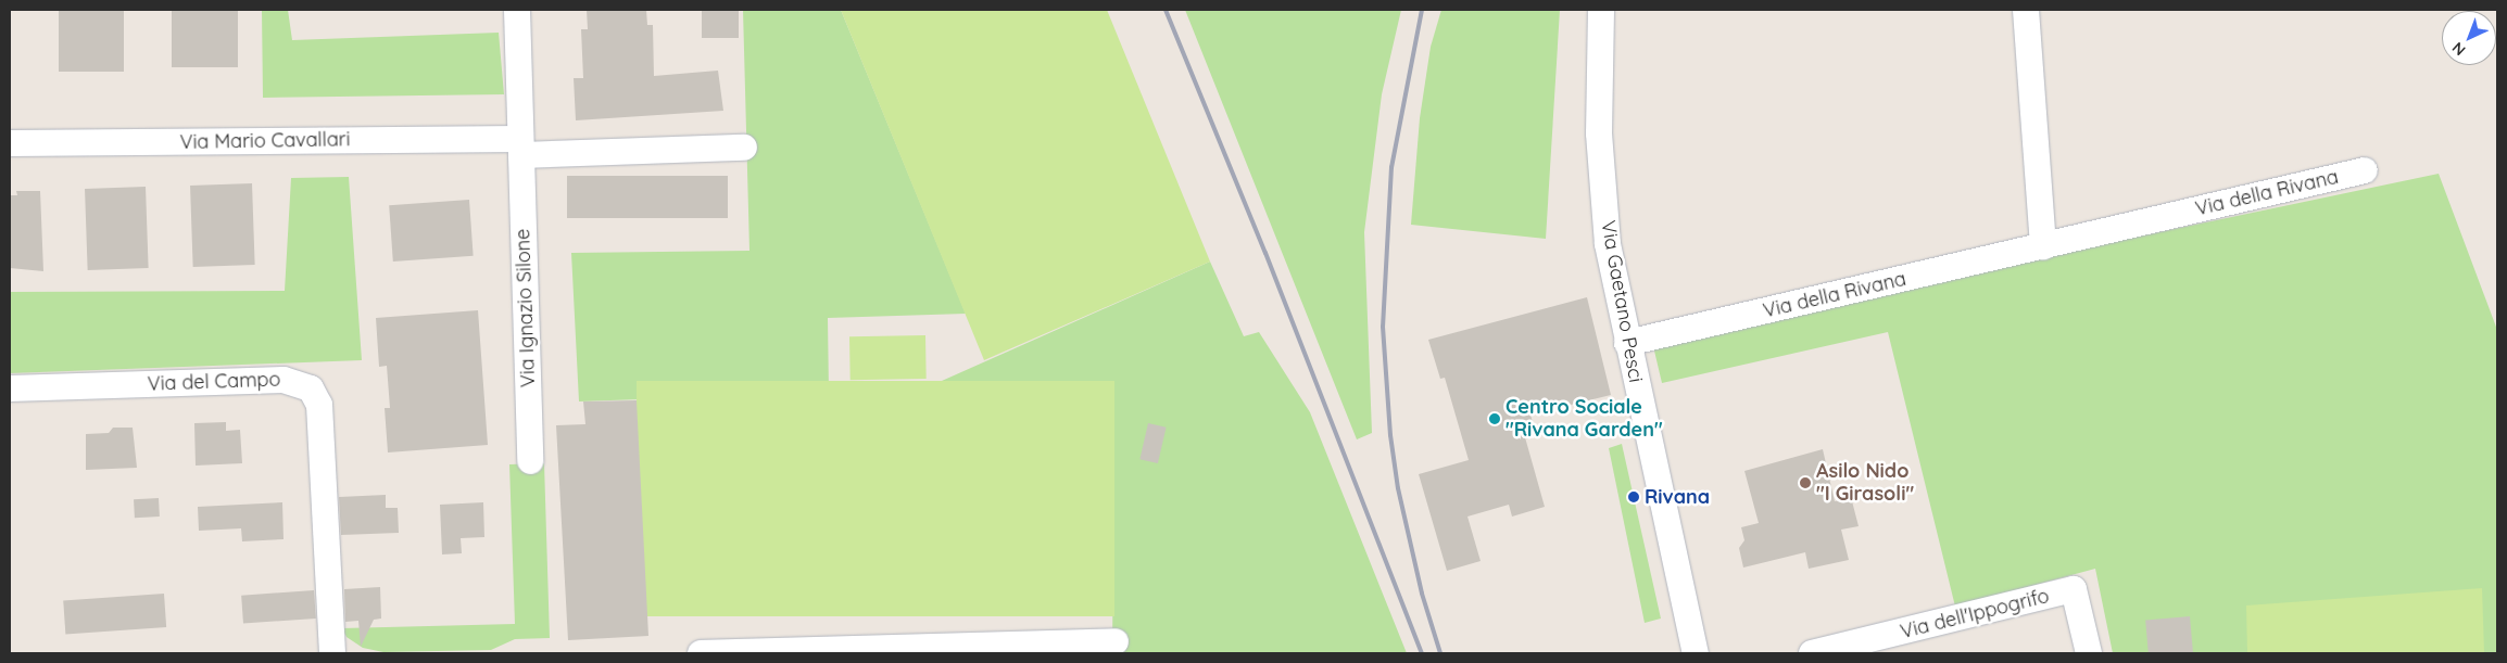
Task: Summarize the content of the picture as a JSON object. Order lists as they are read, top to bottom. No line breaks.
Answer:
{"streets":{"street":["Via Mario Cavallari","Via della Rivana","Via Gaetano Pesci","Via Ignazio Silone","Via del Campo","Via dell'Ippogrifo"]},"crossings":[["Via Mario Cavallari","Via Ignazio Silone"],["Via della Rivana","Via Gaetano Pesci"]],"places":["Centro Sociale \"Rivana Garden\"","Asilo Nido \"I Girasoli\"","Rivana"],"north":"bottom left"}
